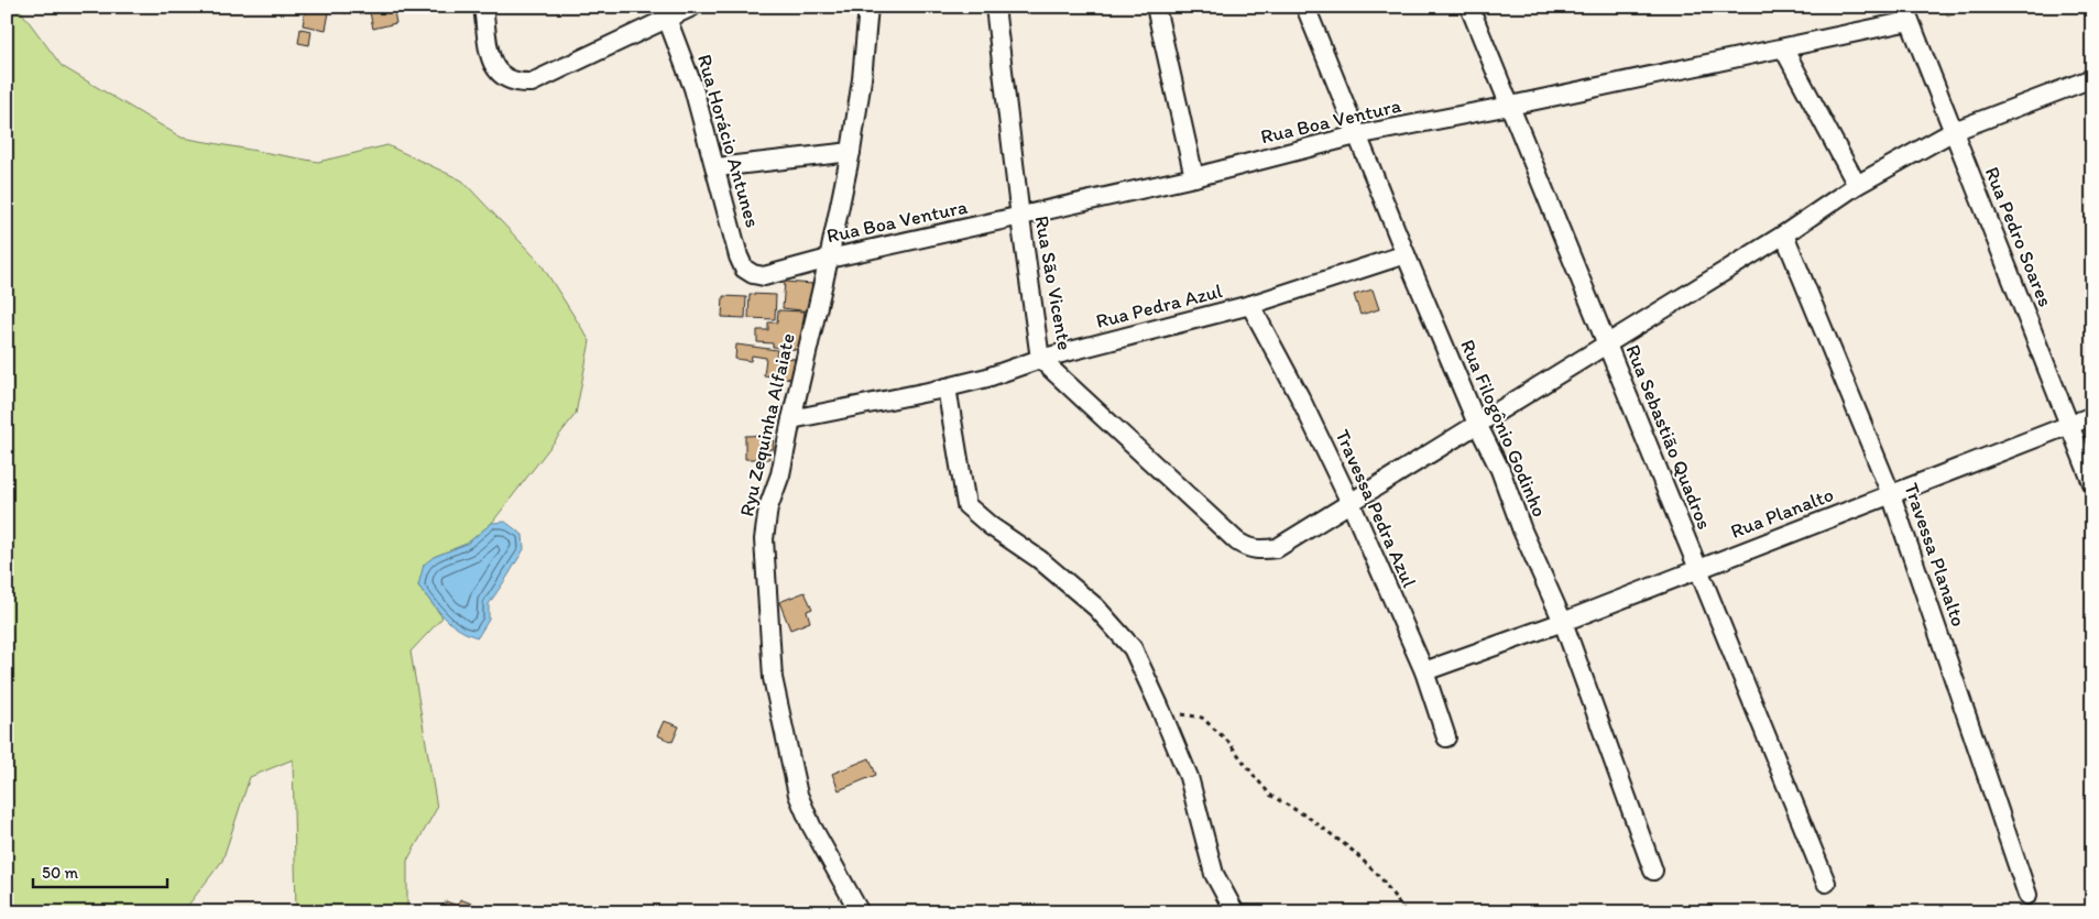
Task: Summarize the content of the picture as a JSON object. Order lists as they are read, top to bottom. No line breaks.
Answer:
{"streets":{"street":["Rua Boa Ventura","Rua Horácio Antunes","Rua Pedro Soares","Rua São Vicente","Rua Pedra Azul","Ryu Zequinha Alfaiate","Rua Filogônio Godinho","Rua Sebastião Quadros","Travessa Pedra Azul","Rua Planalto","Travessa Planalto"]},"crossings":[["Rua Boa Ventura","Rua Horácio Antunes"],["Rua Boa Ventura","Rua Pedro Soares"],["Rua Boa Ventura","Rua São Vicente"],["Rua Boa Ventura","Ryu Zequinha Alfaiate"],["Rua Boa Ventura","Rua Filogônio Godinho"],["Rua Boa Ventura","Rua Sebastião Quadros"],["Rua Pedro Soares","Rua Planalto"],["Rua São Vicente","Rua Pedra Azul"],["Rua São Vicente","Travessa Pedra Azul"],["Rua Pedra Azul","Ryu Zequinha Alfaiate"],["Rua Pedra Azul","Rua Filogônio Godinho"],["Rua Pedra Azul","Travessa Pedra Azul"],["Rua Filogônio Godinho","Rua Planalto"],["Rua Sebastião Quadros","Rua Planalto"],["Travessa Pedra Azul","Rua Planalto"],["Rua Planalto","Travessa Planalto"]],"scale_bar":"50 m"}
